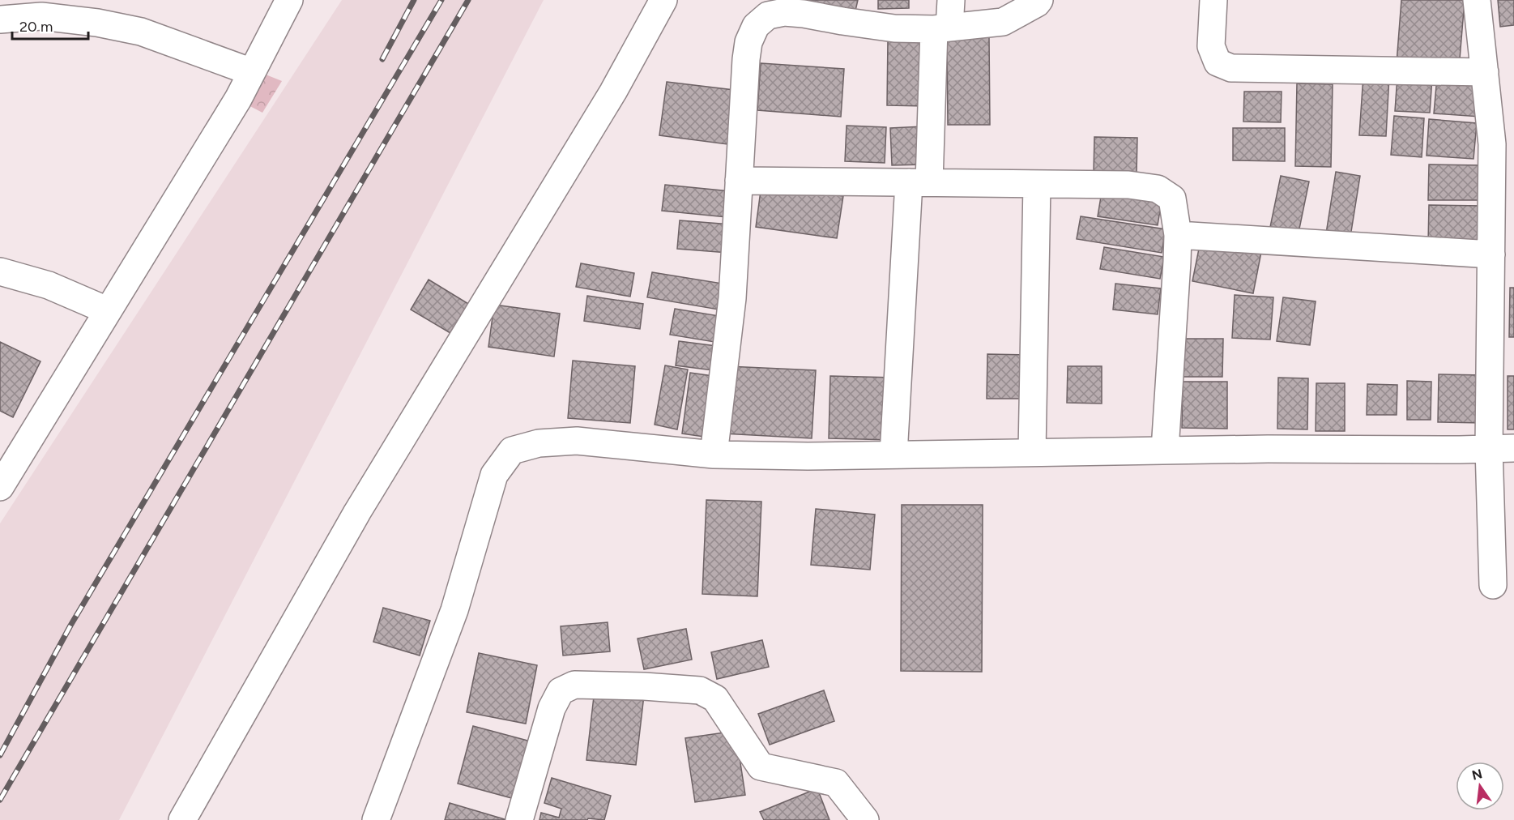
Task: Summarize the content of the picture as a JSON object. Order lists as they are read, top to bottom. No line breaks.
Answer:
{"scale_bar":"20 m","north":"top"}
